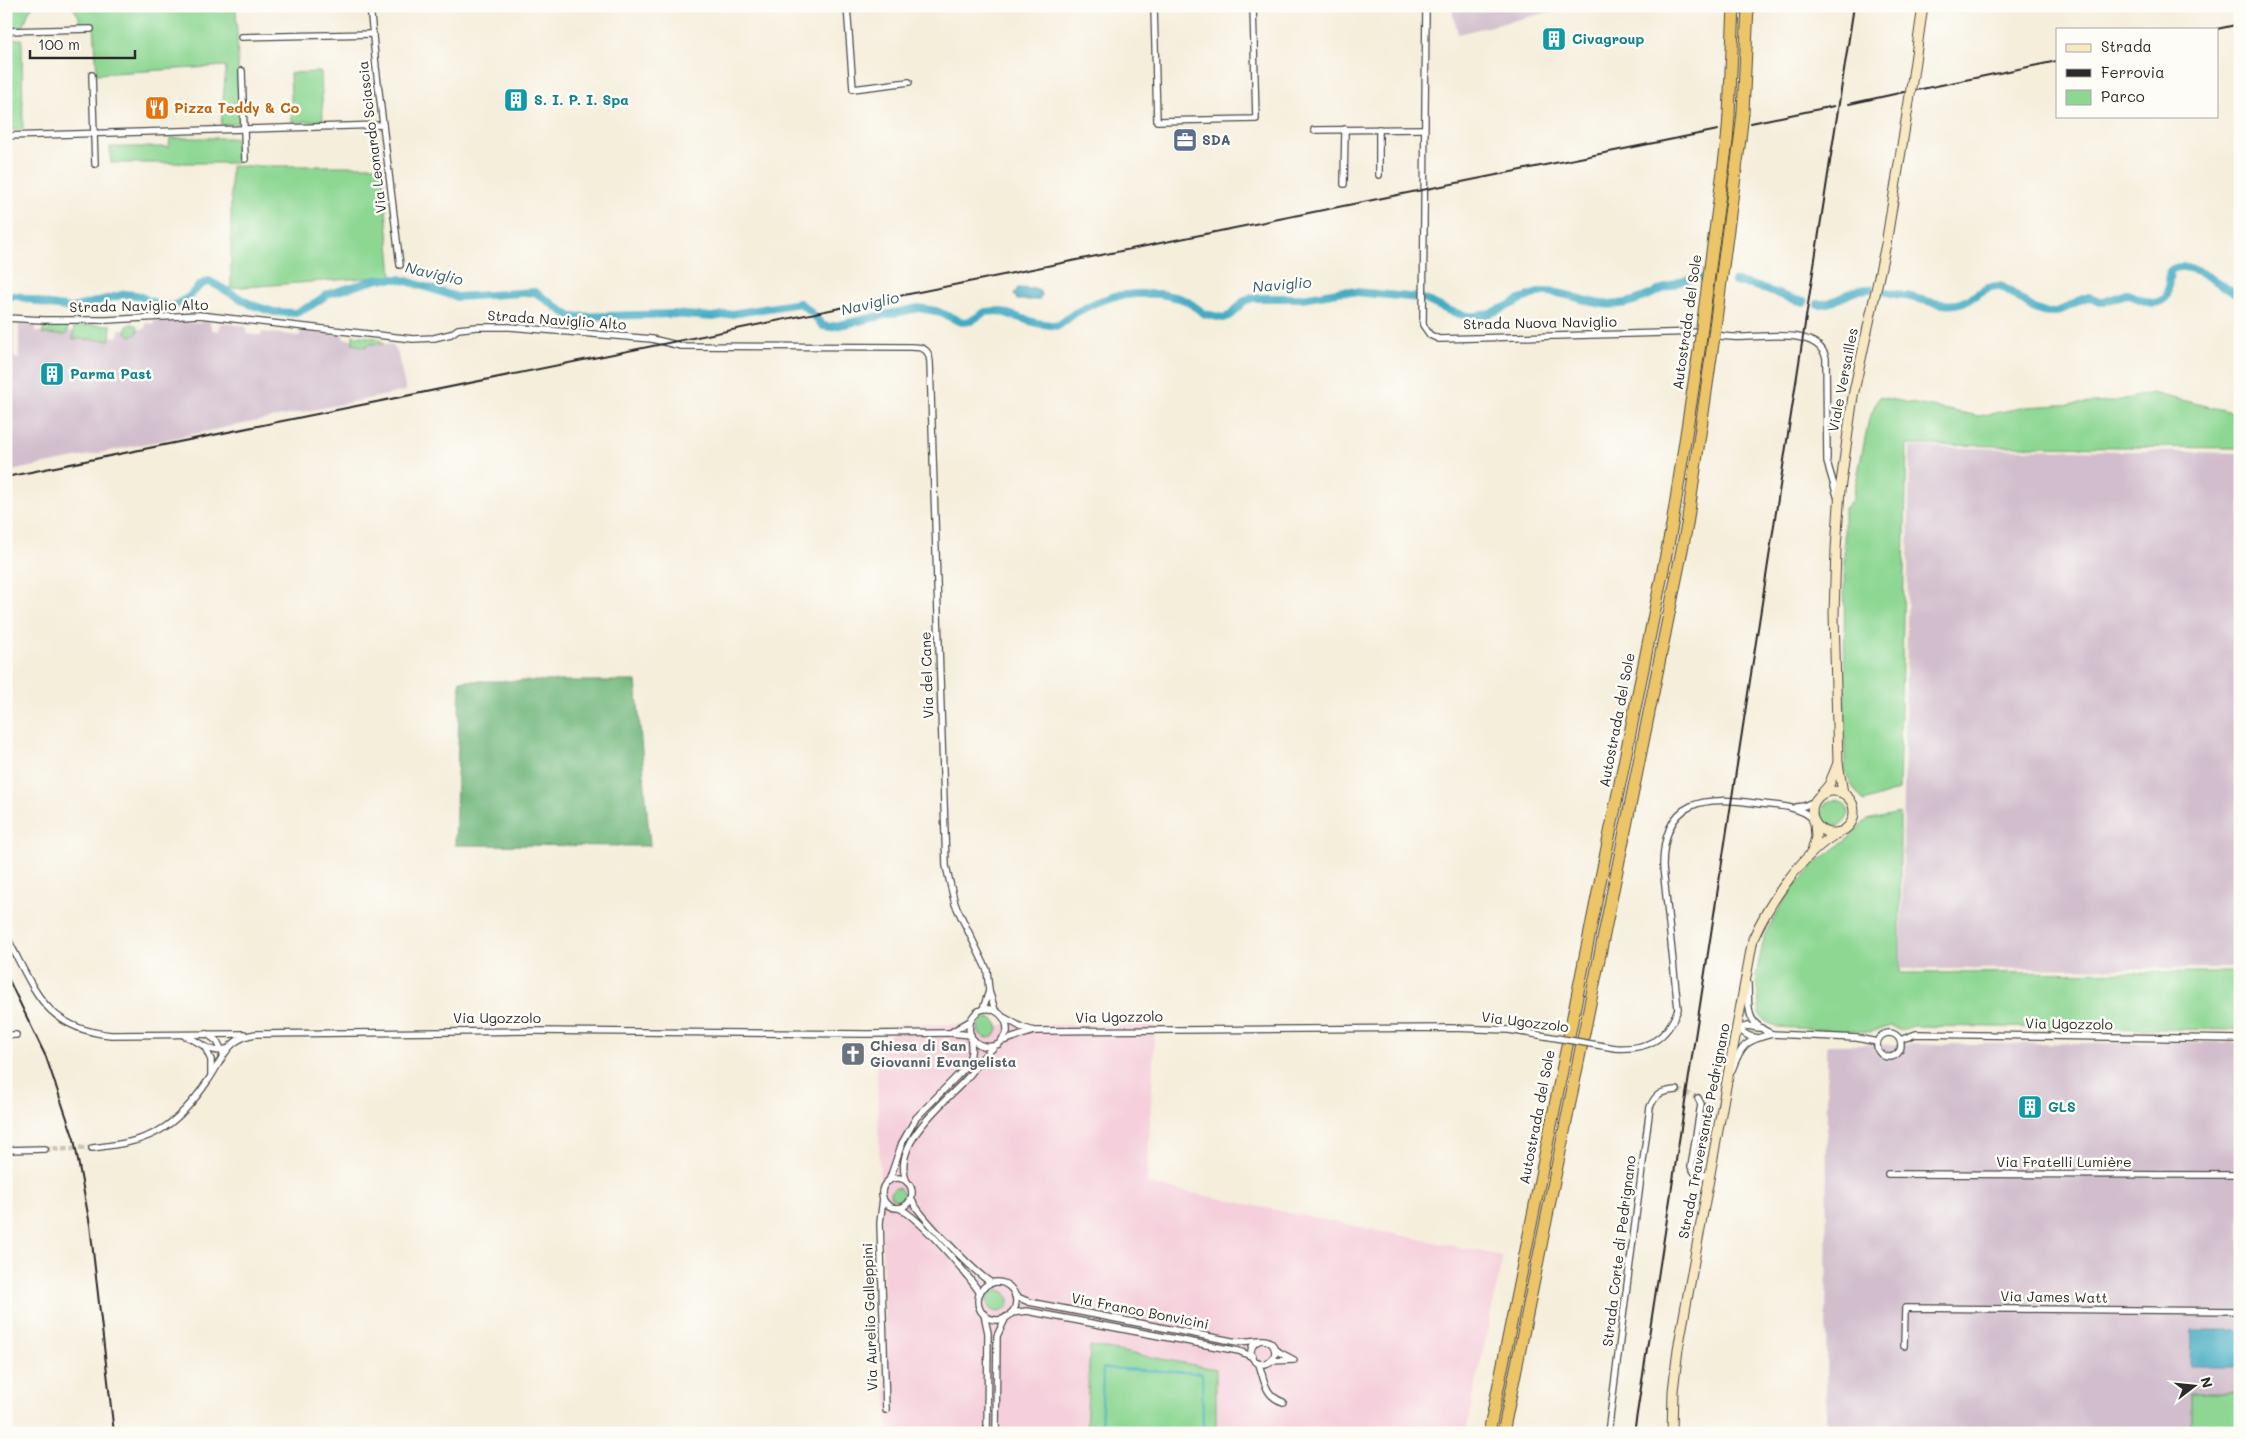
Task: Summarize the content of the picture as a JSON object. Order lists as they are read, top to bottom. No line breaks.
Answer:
{"streets":{"highway":["Autostrada del Sole"],"street":["Via Leonardo Sciascia","Strada Naviglio Alto","Strada Nuova Naviglio","Viale Versailles","Via del Cane","Via Ugozzolo","Strada Traversante Pedrignano","Via Fratelli Lumière","Strada Corte di Pedrignano","Via James Watt","Via Franco Bonvicini","Via Aurelio Galleppini"]},"crossings":[["Strada Naviglio Alto","Via del Cane"],["Strada Nuova Naviglio","Viale Versailles"],["Viale Versailles","Via Ugozzolo"],["Via del Cane","Via Ugozzolo"],["Via Ugozzolo","Strada Traversante Pedrignano"]],"water":["Naviglio"],"places":{"building":["Civagroup","S. I. P. I. Spa","Parma Past","GLS"],"restaurant":["Pizza Teddy & Co"],"office":["SDA"],"church":["Chiesa di San Giovanni Evangelista"]},"legend":["Strada","Ferrovia","Parco"],"scale_bar":"100 m","north":"right"}
